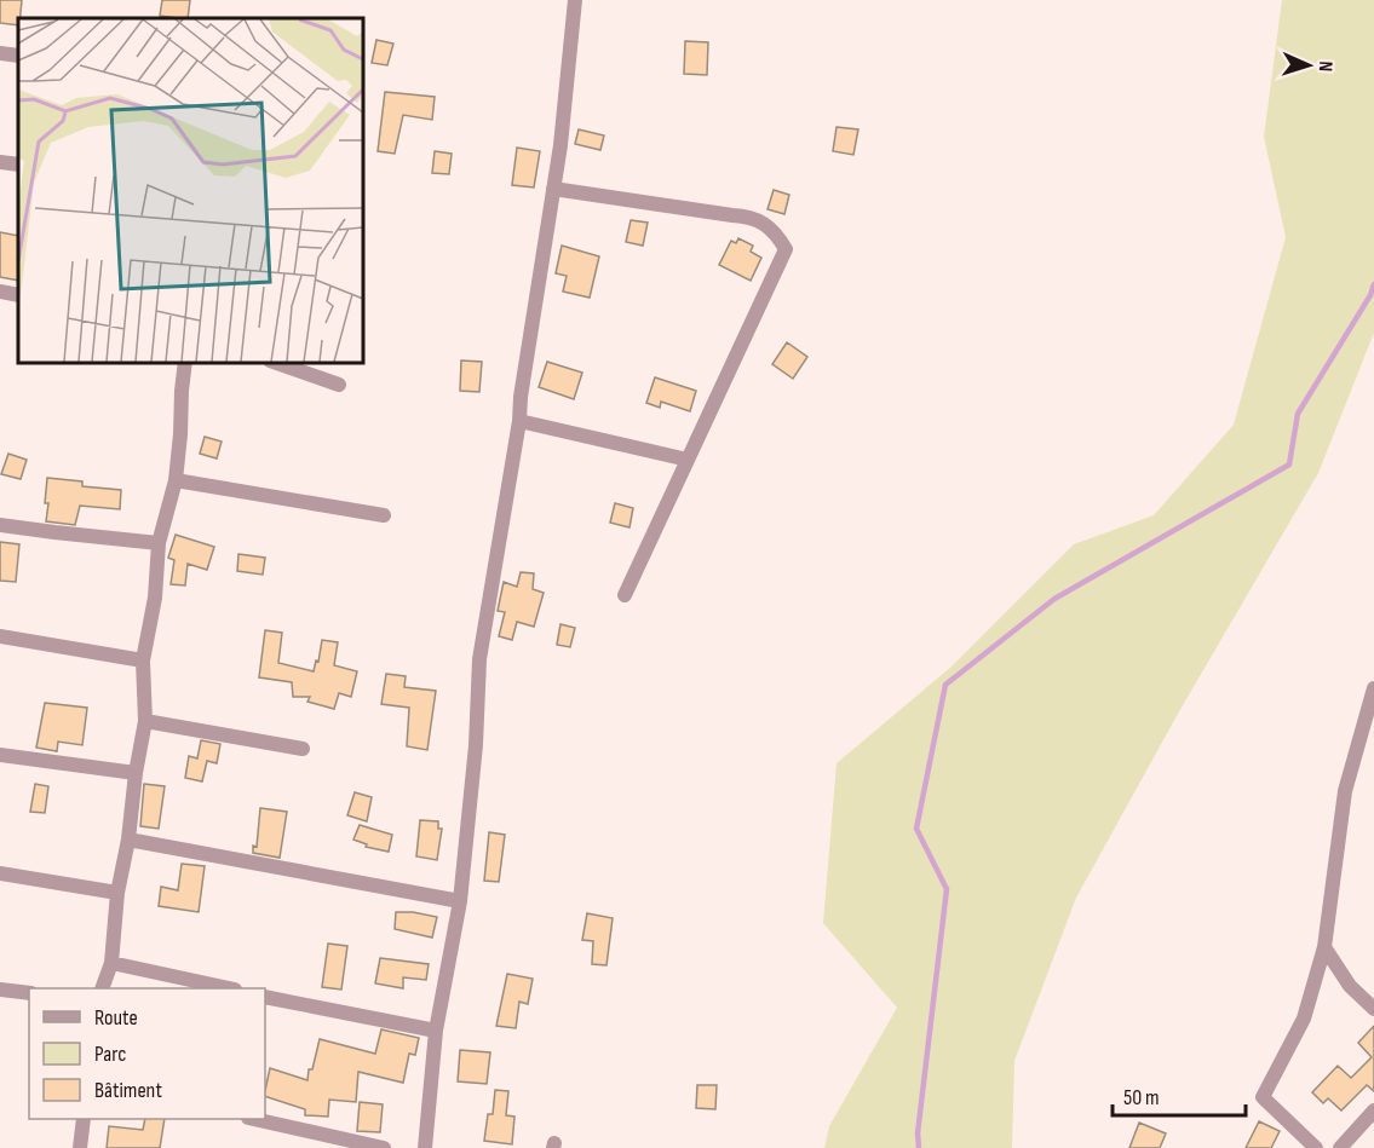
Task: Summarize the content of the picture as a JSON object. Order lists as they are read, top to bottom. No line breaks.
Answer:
{"legend":["Route","Parc","Bâtiment"],"scale_bar":"50 m","north":"right"}
